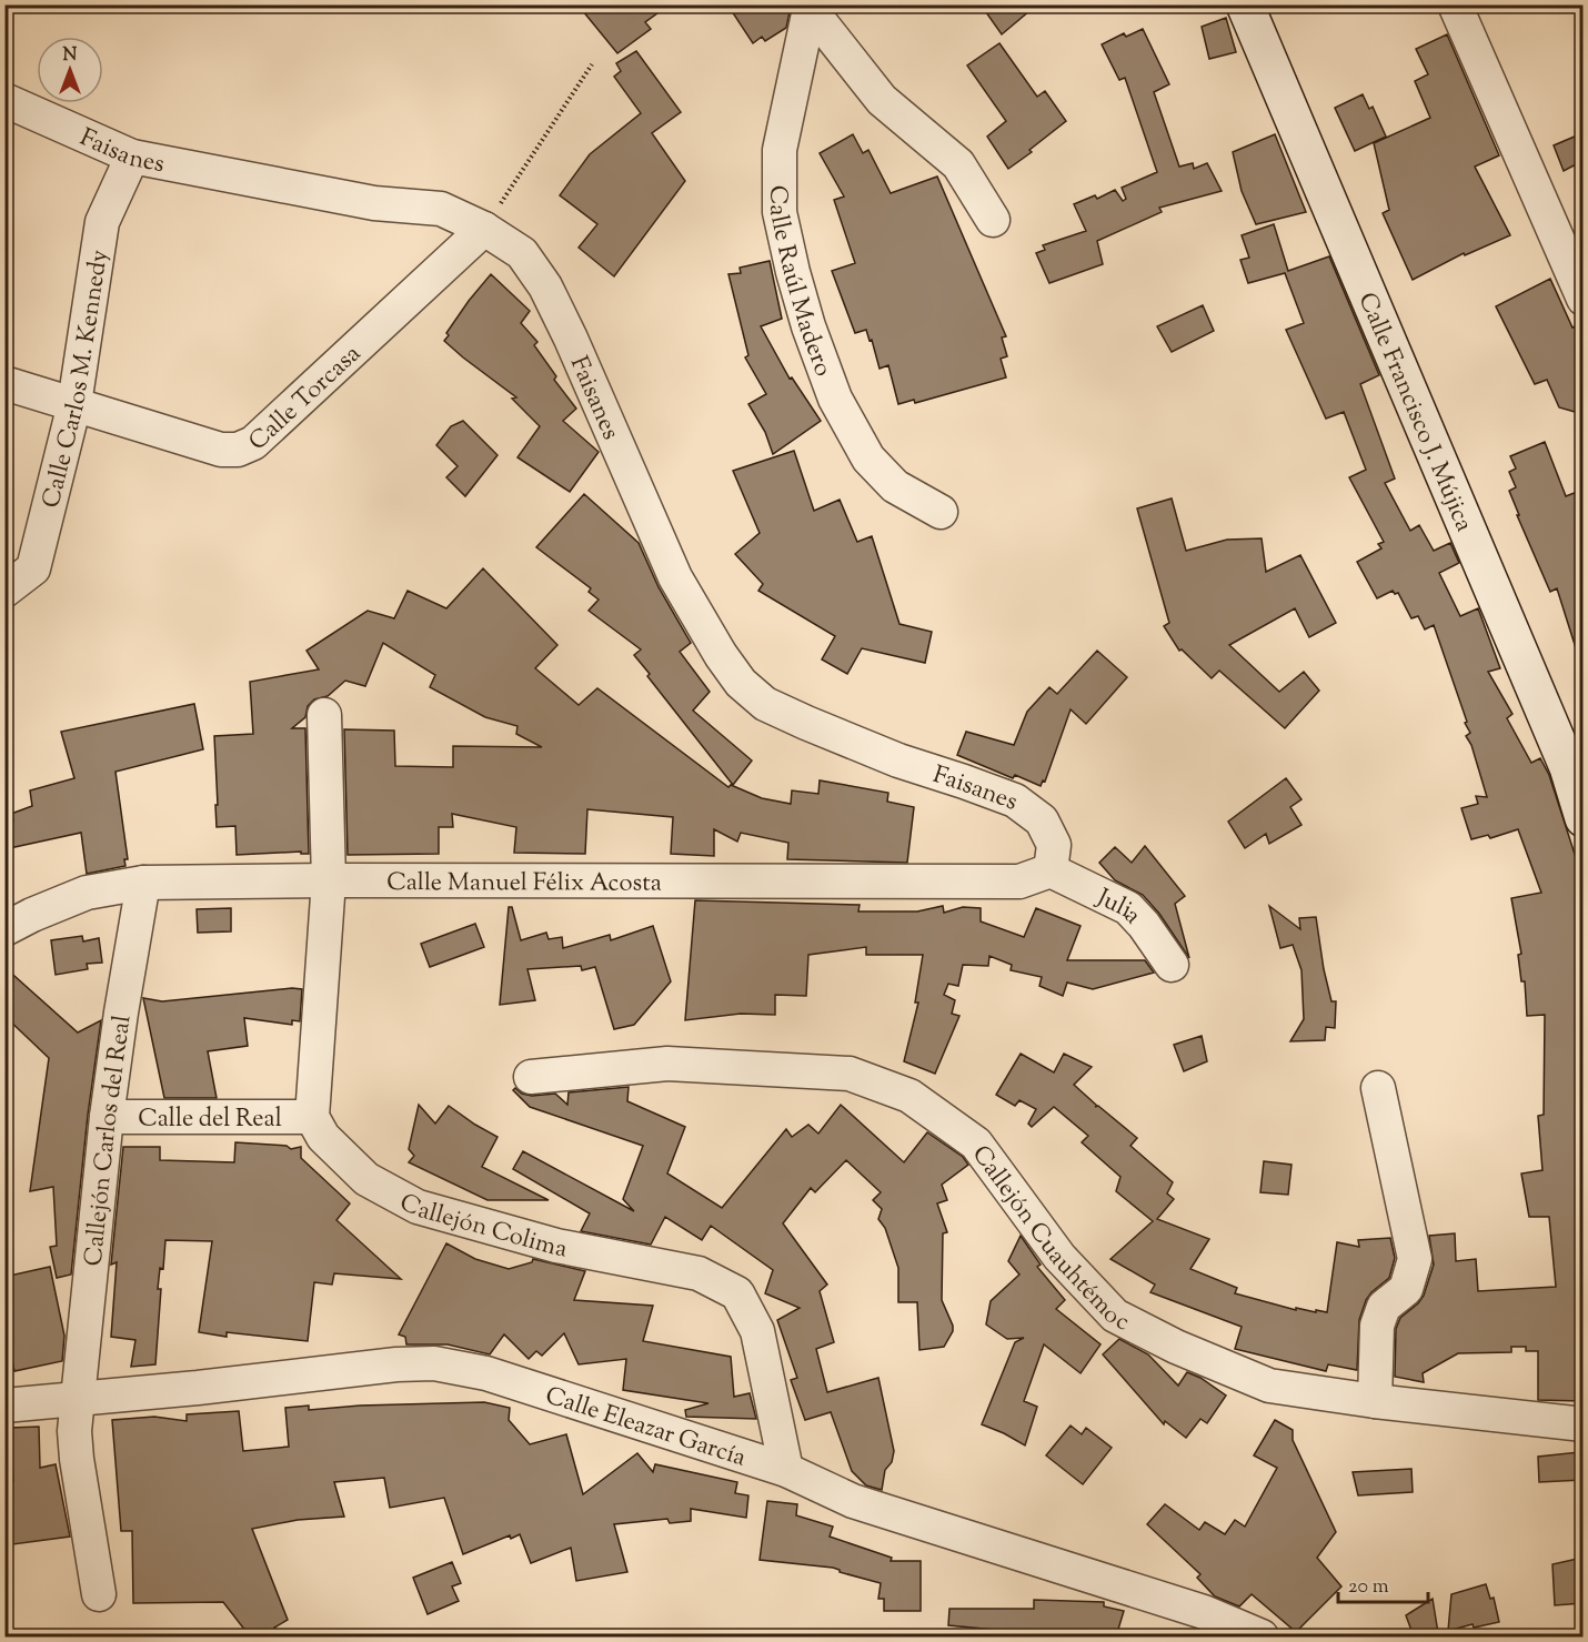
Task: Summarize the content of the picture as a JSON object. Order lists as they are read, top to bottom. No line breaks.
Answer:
{"streets":{"street":["Faisanes","Calle Raúl Madero","Calle Carlos M. Kennedy","Calle Torcasa","Calle Francisco J. Mújica","Calle Manuel Félix Acosta","Julia","Calle del Real","Callejón Carlos del Real","Callejón Colima","Callejón Cuauhtémoc","Calle Eleazar García"]},"crossings":[["Faisanes","Calle Carlos M. Kennedy"],["Faisanes","Calle Torcasa"],["Faisanes","Calle Manuel Félix Acosta"],["Faisanes","Julia"],["Calle Carlos M. Kennedy","Calle Torcasa"],["Calle Manuel Félix Acosta","Julia"],["Calle Manuel Félix Acosta","Callejón Carlos del Real"],["Calle del Real","Callejón Carlos del Real"],["Calle del Real","Callejón Colima"],["Callejón Carlos del Real","Calle Eleazar García"],["Callejón Colima","Calle Eleazar García"]],"scale_bar":"20 m","north":"top"}
